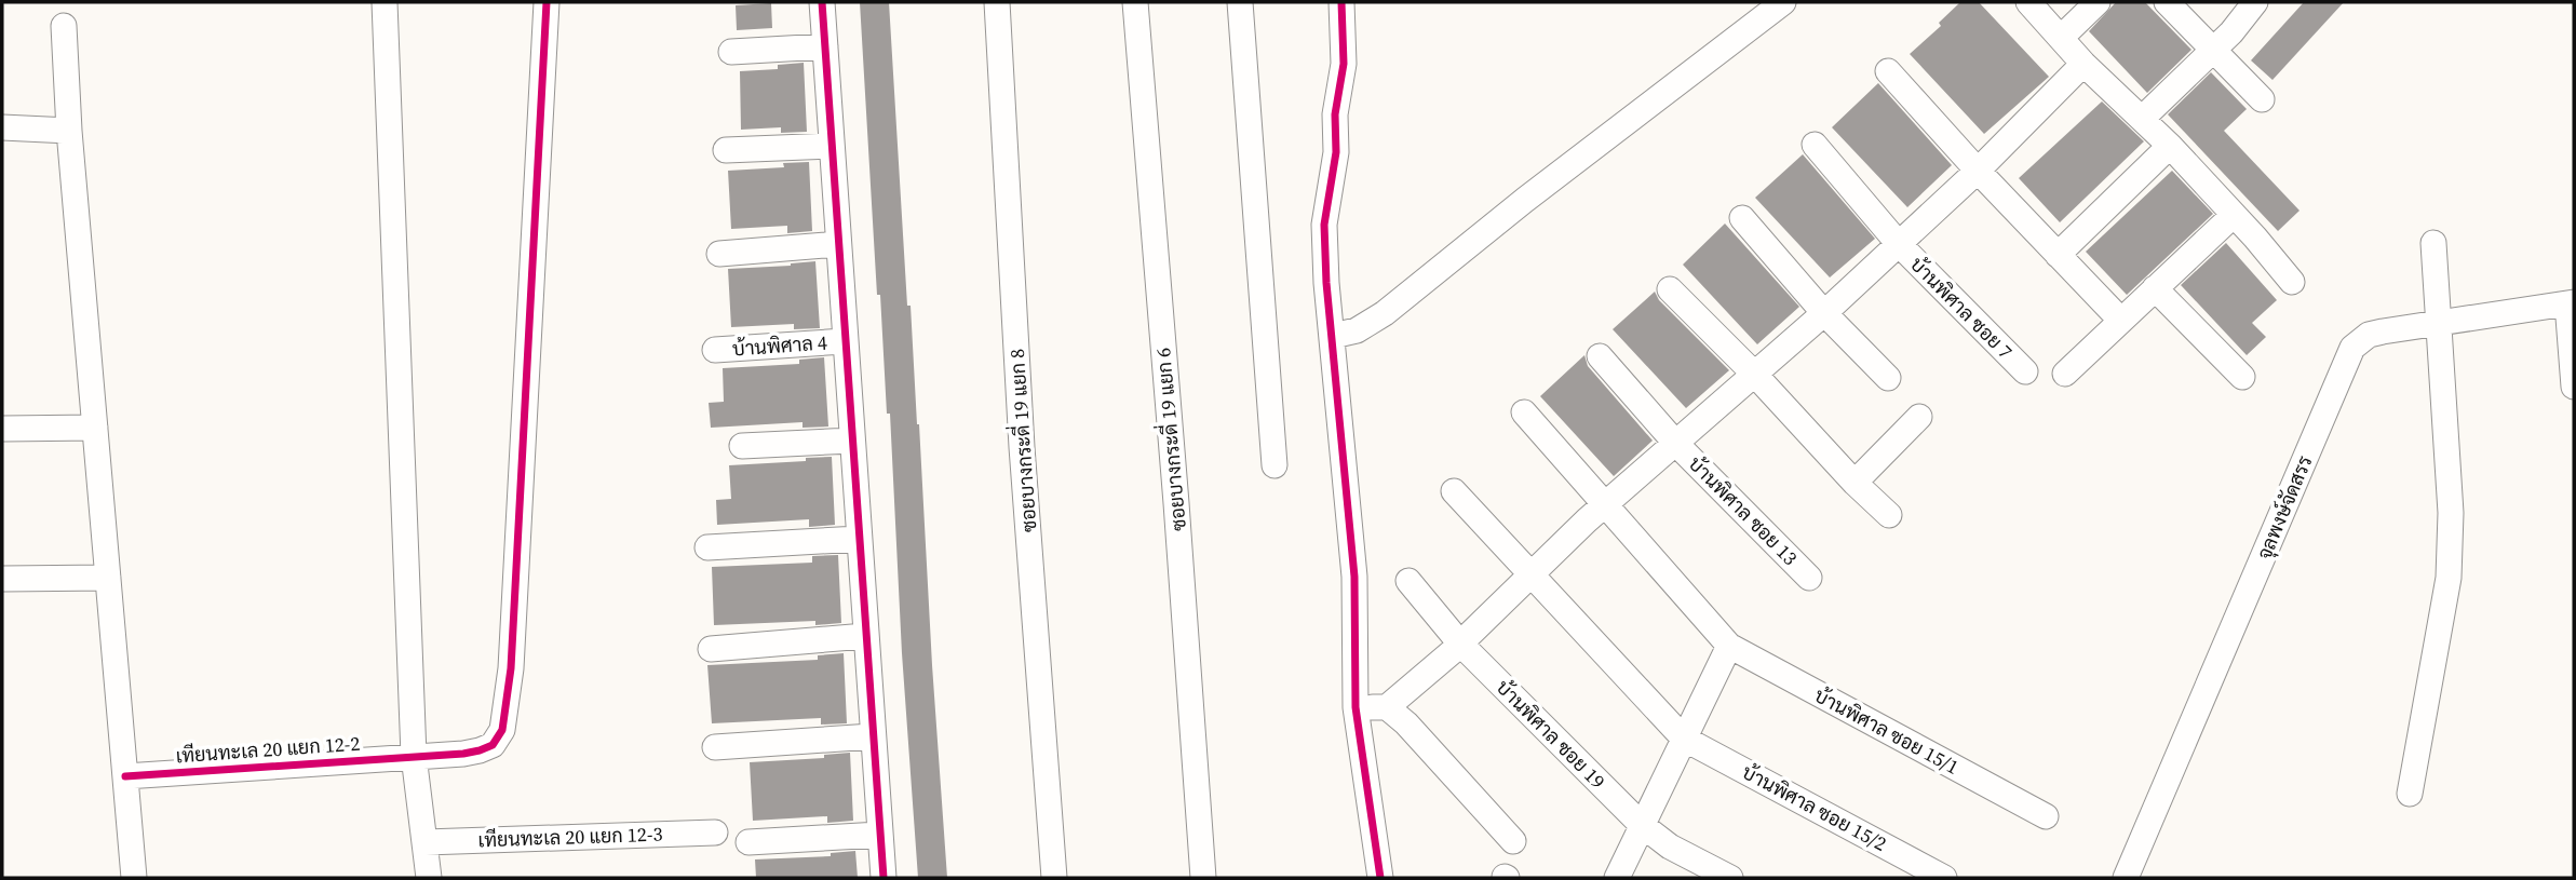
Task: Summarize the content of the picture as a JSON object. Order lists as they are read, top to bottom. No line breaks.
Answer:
{"streets":{"street":["บ้านพิศาล ซอย 7","บ้านพิศาล 4","ซอยบางกระดี่ 19 แยก 6","ซอยบางกระดี่ 19 แยก 8","จุลพงษ์จัดสรร","บ้านพิศาล ซอย 13","บ้านพิศาล ซอย 15/1","บ้านพิศาล ซอย 19","เทียนทะเล 20 แยก 12-2","บ้านพิศาล ซอย 15/2","เทียนทะเล 20 แยก 12-3"]}}
